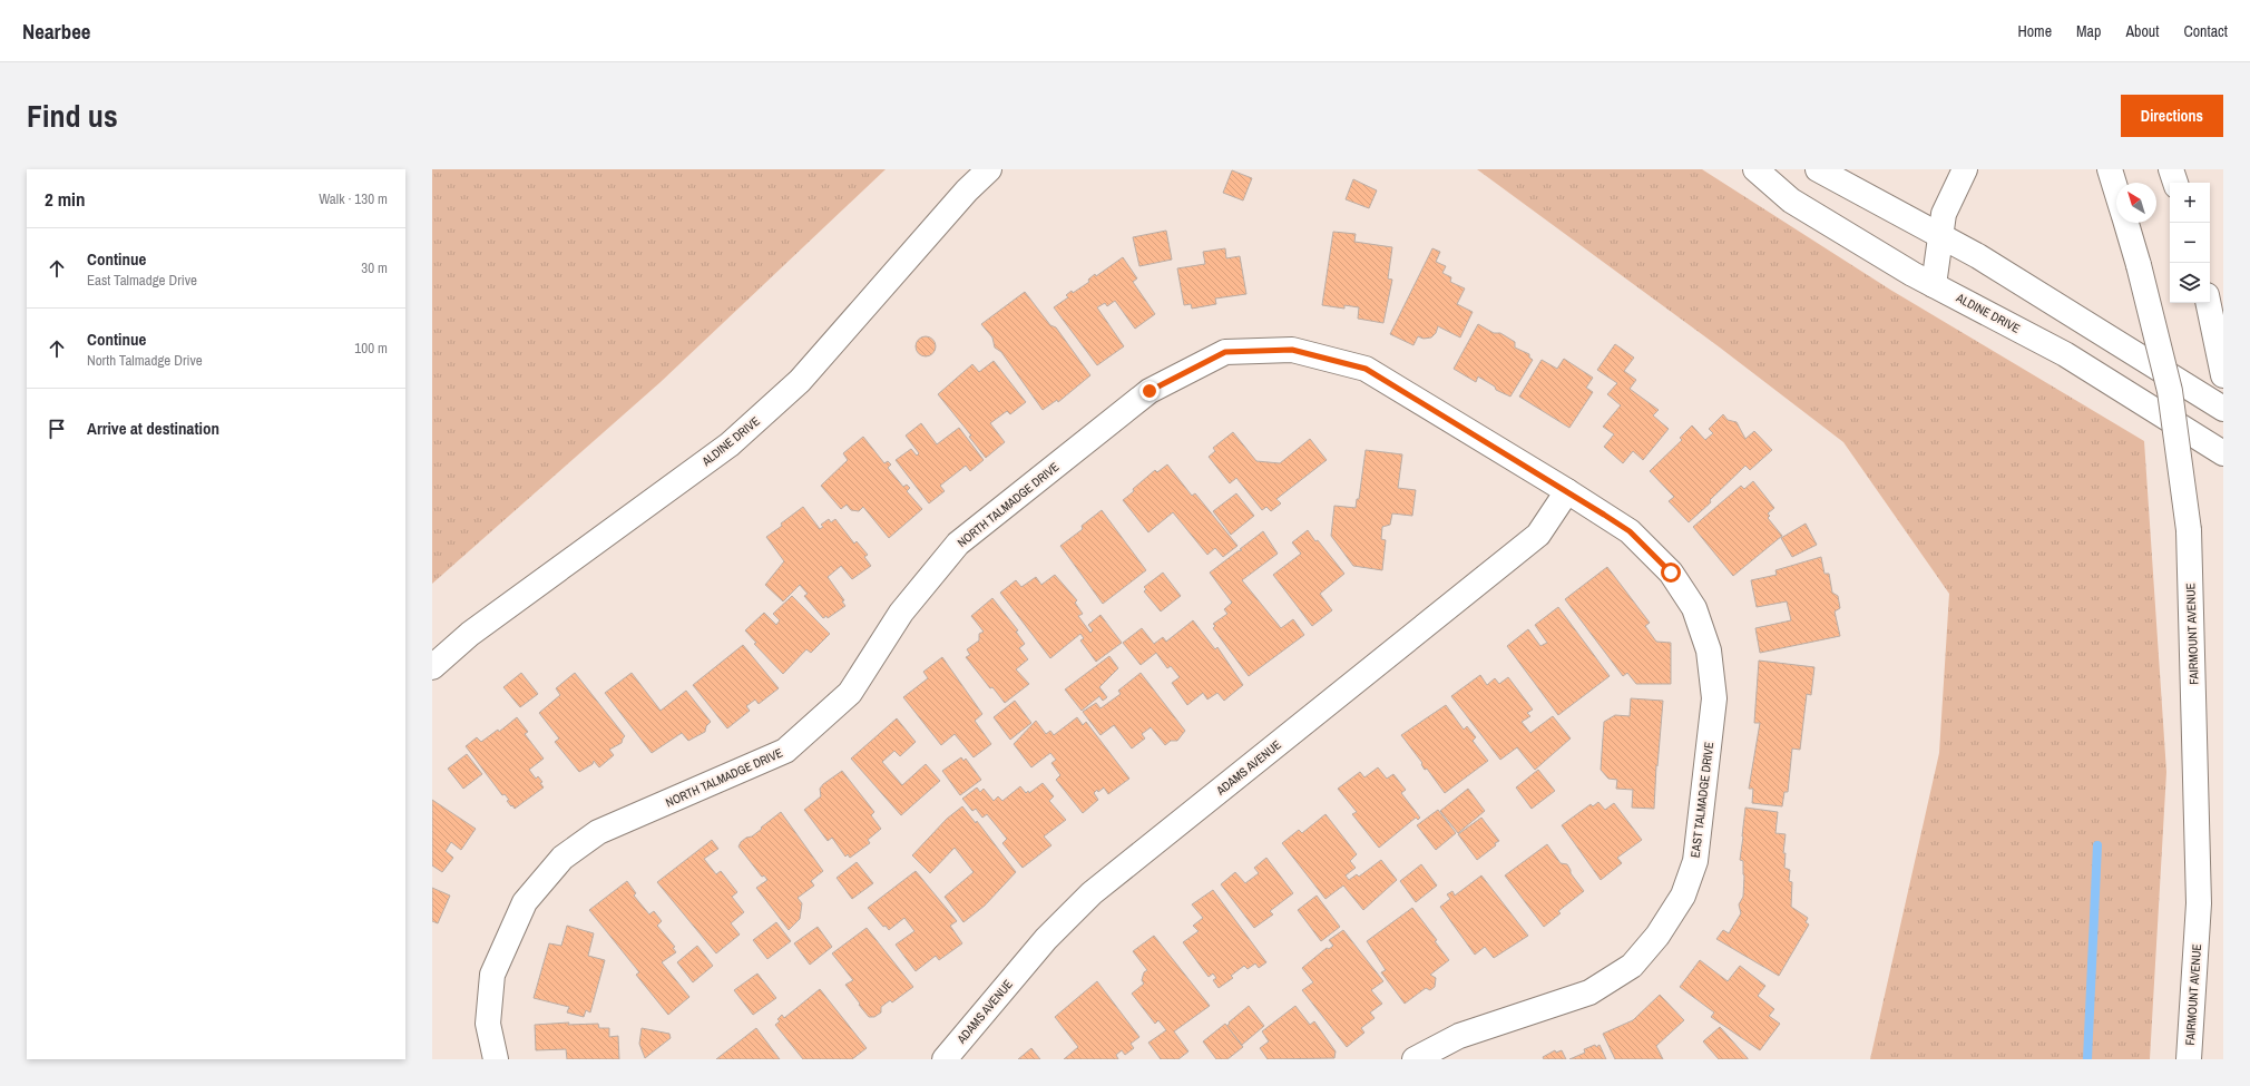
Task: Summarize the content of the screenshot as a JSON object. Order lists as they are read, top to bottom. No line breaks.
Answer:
{"streets":{"main road":["ALDINE DRIVE","NORTH TALMADGE DRIVE","FAIRMOUNT AVENUE","ADAMS AVENUE","EAST TALMADGE DRIVE"]},"crossings":[["NORTH TALMADGE DRIVE","ADAMS AVENUE"],["NORTH TALMADGE DRIVE","EAST TALMADGE DRIVE"],["ADAMS AVENUE","EAST TALMADGE DRIVE"]],"north":"top left","page":{"header":"Nearbee","nav":["Home","Map","About","Contact"],"title":"Find us","buttons":"Directions","heading":["2 min","Walk · 130 m"],"map_buttons":["+","−"],"list":[["Continue","East Talmadge Drive","30 m"],["Continue","North Talmadge Drive","100 m"],"Arrive at destination"]}}
